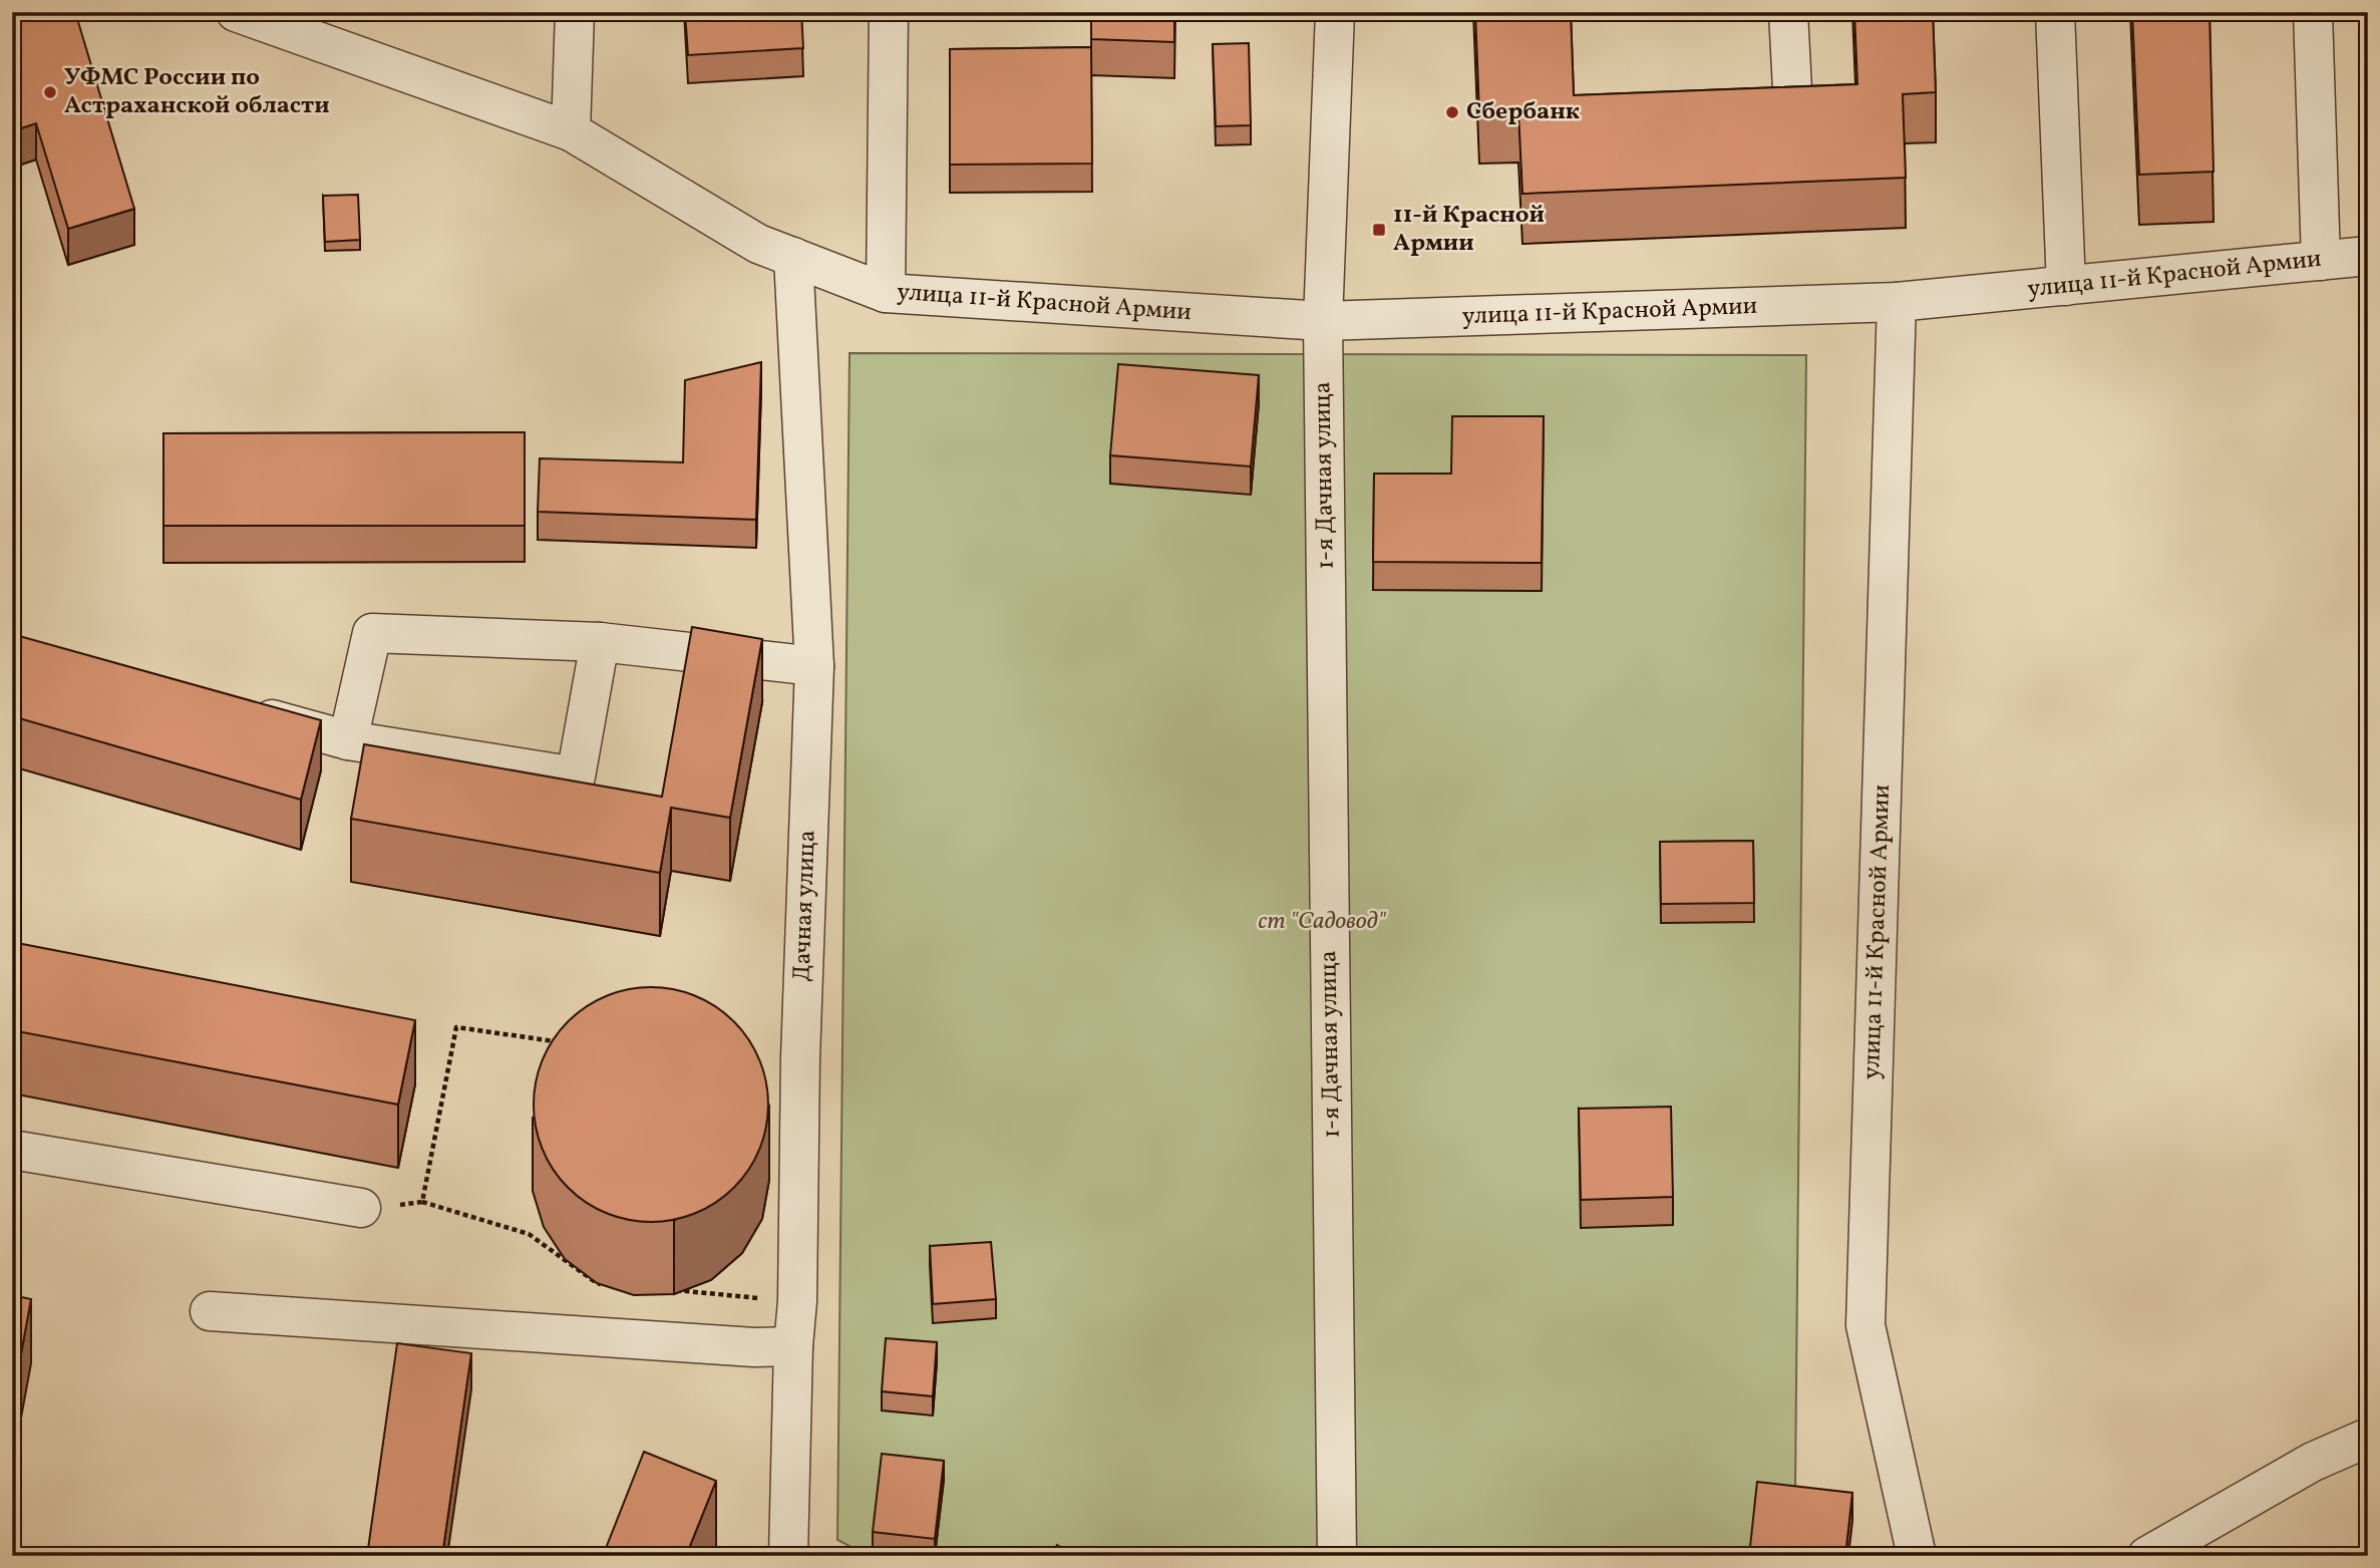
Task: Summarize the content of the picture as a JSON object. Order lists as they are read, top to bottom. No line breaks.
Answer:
{"streets":{"street":["улица 11-й Красной Армии","1-я Дачная улица","Дачная улица"]},"crossings":[["улица 11-й Красной Армии","1-я Дачная улица"],["улица 11-й Красной Армии","Дачная улица"]],"parks":["ст \"Садовод\""],"places":{"other":["УФМС России по Астраханской области","Сбербанк"],"transit":["11-й Красной Армии"]}}
